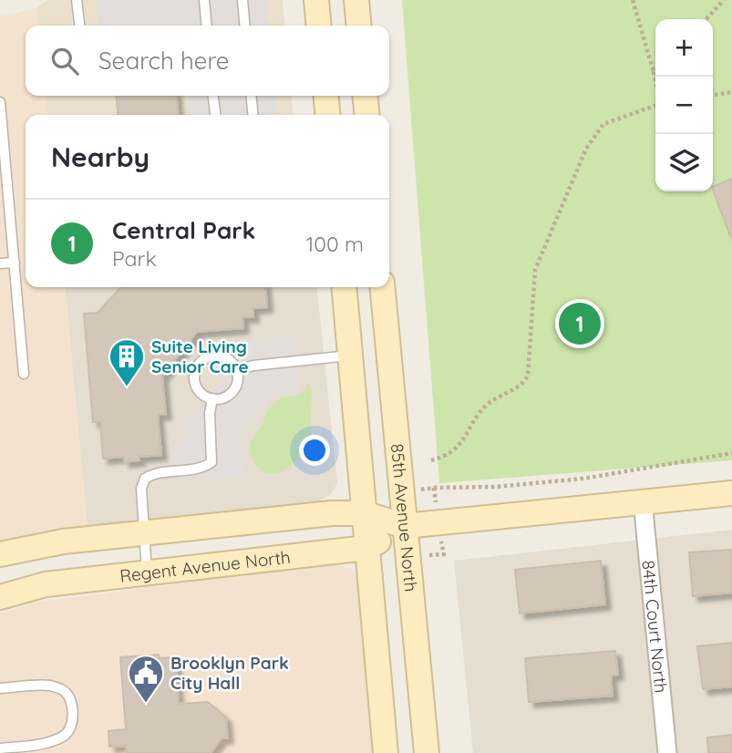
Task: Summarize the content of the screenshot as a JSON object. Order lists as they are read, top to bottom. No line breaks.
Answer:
{"streets":{"street":["85th Avenue North","Regent Avenue North","84th Court North"]},"crossings":[["85th Avenue North","Regent Avenue North"],["Regent Avenue North","84th Court North"]],"places":{"building":["Suite Living Senior Care"],"public building":["Brooklyn Park City Hall"]},"page":{"map_buttons":["+","−"],"search":"Search here","heading":"Nearby","list":[{"mark":"1","name":"Central Park","note":"Park","value":"100 m"}],"pins":"1"}}
